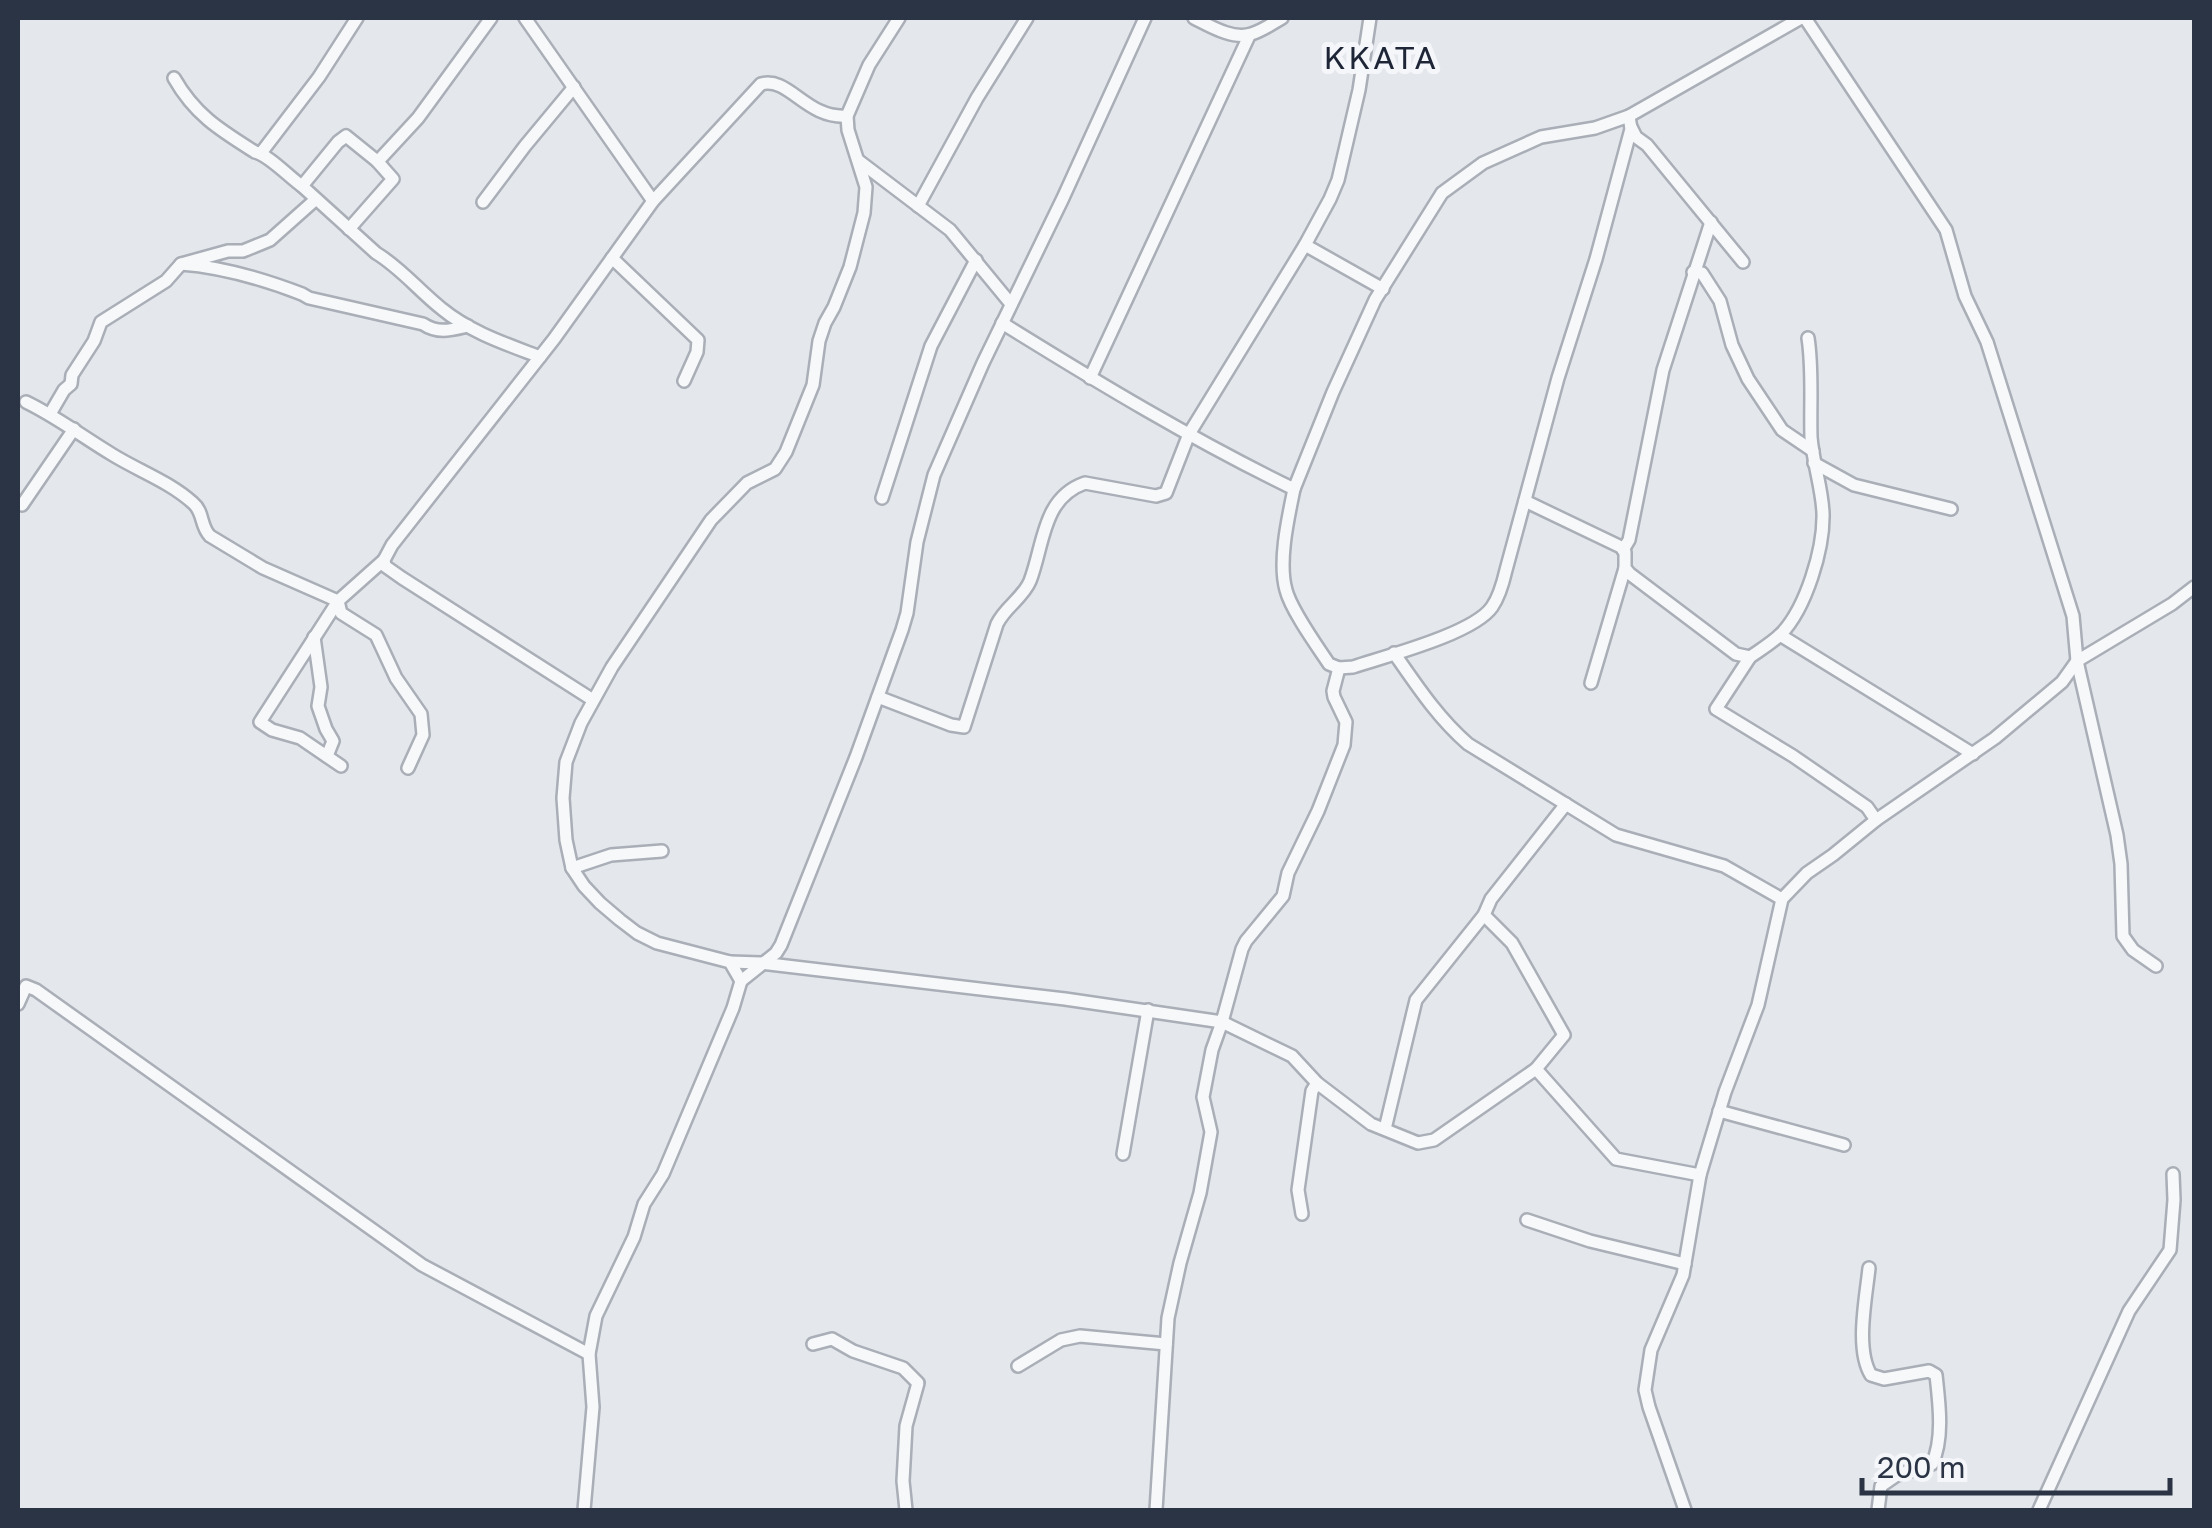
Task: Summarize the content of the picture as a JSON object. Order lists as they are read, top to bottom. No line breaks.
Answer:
{"districts":["KKATA"],"scale_bar":"200 m"}
